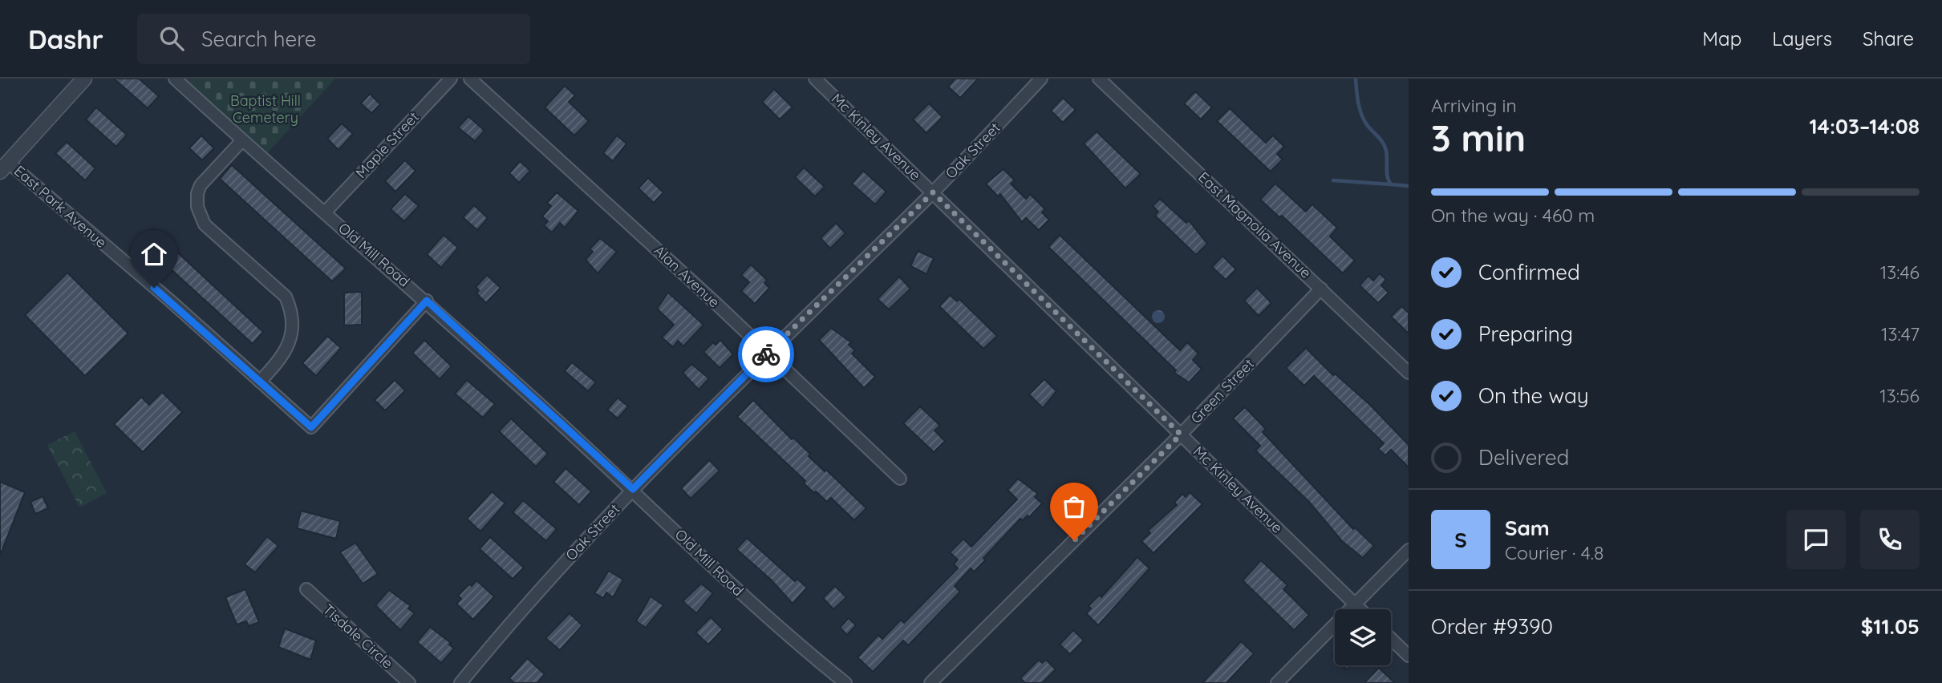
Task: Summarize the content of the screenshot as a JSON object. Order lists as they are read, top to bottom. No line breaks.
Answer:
{"streets":{"street":["Mc Kinley Avenue","Maple Street","Oak Street","East Park Avenue","East Magnolia Avenue","Old Mill Road","Alan Avenue","Green Street","Tisdale Circle"]},"crossings":[["Mc Kinley Avenue","Oak Street"],["Mc Kinley Avenue","Green Street"],["Maple Street","Old Mill Road"],["Oak Street","Old Mill Road"],["Oak Street","Alan Avenue"],["East Park Avenue","Old Mill Road"],["East Magnolia Avenue","Green Street"]],"parks":["Baptist Hill Cemetery"],"page":{"header":"Dashr","search":"Search here","nav":["Map","Layers","Share"],"heading":["3 min","Arriving in","14:03–14:08"],"panel":["Sam","Courier · 4.8","Order #9390","$11.05"],"bar":"On the way · 460 m","list":[["Confirmed","13:46"],["Preparing","13:47"],["On the way","13:56"],"Delivered"],"round":"S"}}
